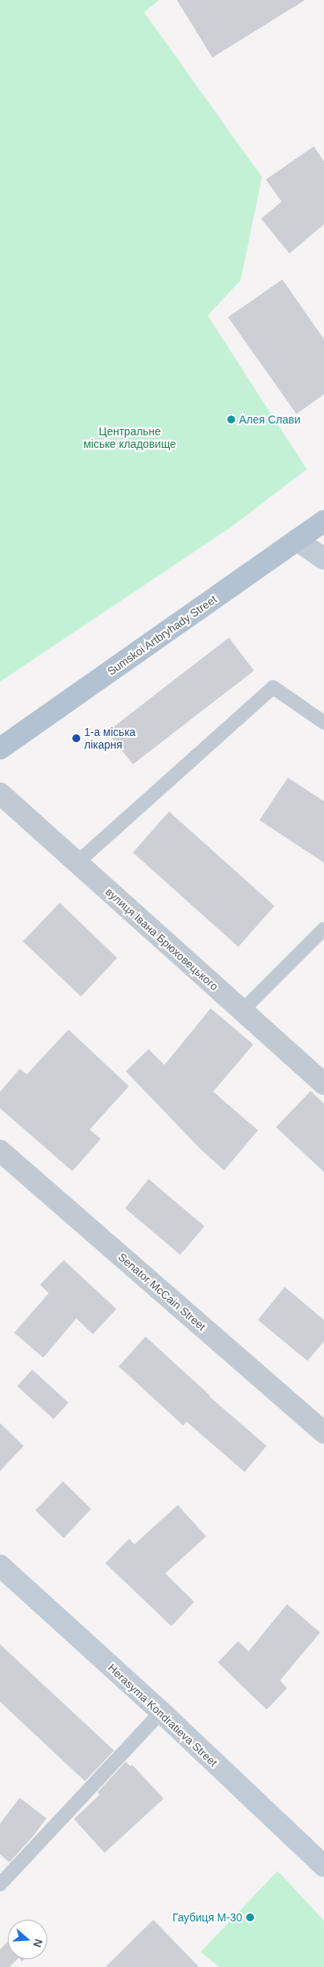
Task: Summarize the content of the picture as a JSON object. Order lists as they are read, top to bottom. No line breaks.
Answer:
{"streets":{"main road":["Sumskoi Artbryhady Street"],"street":["вулиця Івана Брюховецького","Senator McCain Street","Herasyma Kondratieva Street"]},"parks":["Центральне міське кладовище"],"places":["Алея Слави","1-а міська лікарня","Гаубиця М-30"],"north":"right"}
